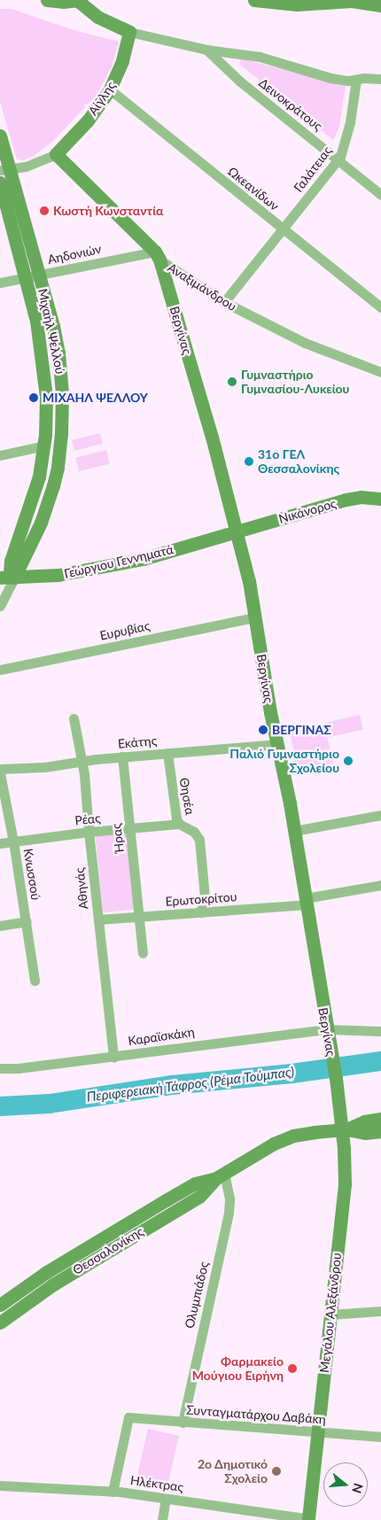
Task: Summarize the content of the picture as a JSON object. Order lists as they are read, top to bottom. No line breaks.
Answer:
{"streets":{"street":["Αίγλης","Δεινοκράτους","Γαλάτειας","Ωκεανίδων","Αηδονιών","Αναξιμάνδρου","Βεργίνας","Μιχαήλ Ψελλού","Νικάνορος","Γεώργιου Γεννηματά","Ευρυβίας","Εκάτης","Θησέα","Ρέας","Ήρας","Κνωσσού","Αθηνάς","Ερωτοκρίτου","Καραϊσκάκη","Θεσσαλονίκης","Ολυμπιάδος","Μεγάλου Αλεξάνδρου","Συνταγματάρχου Δαβάκη","Ηλέκτρας"]},"crossings":[["Αίγλης","Ωκεανίδων"],["Αίγλης","Αναξιμάνδρου"],["Δεινοκράτους","Γαλάτειας"],["Γαλάτειας","Ωκεανίδων"],["Γαλάτειας","Αναξιμάνδρου"],["Αηδονιών","Αναξιμάνδρου"],["Αηδονιών","Βεργίνας"],["Αηδονιών","Μιχαήλ Ψελλού"],["Αναξιμάνδρου","Βεργίνας"],["Βεργίνας","Νικάνορος"],["Βεργίνας","Γεώργιου Γεννηματά"],["Βεργίνας","Ευρυβίας"],["Βεργίνας","Εκάτης"],["Βεργίνας","Ερωτοκρίτου"],["Βεργίνας","Καραϊσκάκη"],["Βεργίνας","Μεγάλου Αλεξάνδρου"],["Μιχαήλ Ψελλού","Γεώργιου Γεννηματά"],["Νικάνορος","Γεώργιου Γεννηματά"],["Εκάτης","Θησέα"],["Εκάτης","Ήρας"],["Εκάτης","Αθηνάς"],["Θησέα","Ρέας"],["Θησέα","Ερωτοκρίτου"],["Ρέας","Ήρας"],["Ρέας","Κνωσσού"],["Ρέας","Αθηνάς"],["Ήρας","Ερωτοκρίτου"],["Αθηνάς","Ερωτοκρίτου"],["Αθηνάς","Καραϊσκάκη"],["Θεσσαλονίκης","Ολυμπιάδος"],["Θεσσαλονίκης","Μεγάλου Αλεξάνδρου"],["Ολυμπιάδος","Συνταγματάρχου Δαβάκη"],["Μεγάλου Αλεξάνδρου","Συνταγματάρχου Δαβάκη"],["Μεγάλου Αλεξάνδρου","Ηλέκτρας"],["Συνταγματάρχου Δαβάκη","Ηλέκτρας"]],"water":["Περιφερειακή Τάφρος (Ρέμα Τούμπας)"],"places":["Κωστή Κωνσταντία","Γυμναστήριο Γυμνασίου-Λυκείου","ΜΙΧΑΗΛ ΨΕΛΛΟΥ","31ο ΓΕΛ Θεσσαλονίκης","ΒΕΡΓΙΝΑΣ","Παλιό Γυμναστήριο Σχολείου","Φαρμακείο Μούγιου Ειρήνη","2ο Δημοτικό Σχολείο"],"north":"right"}
